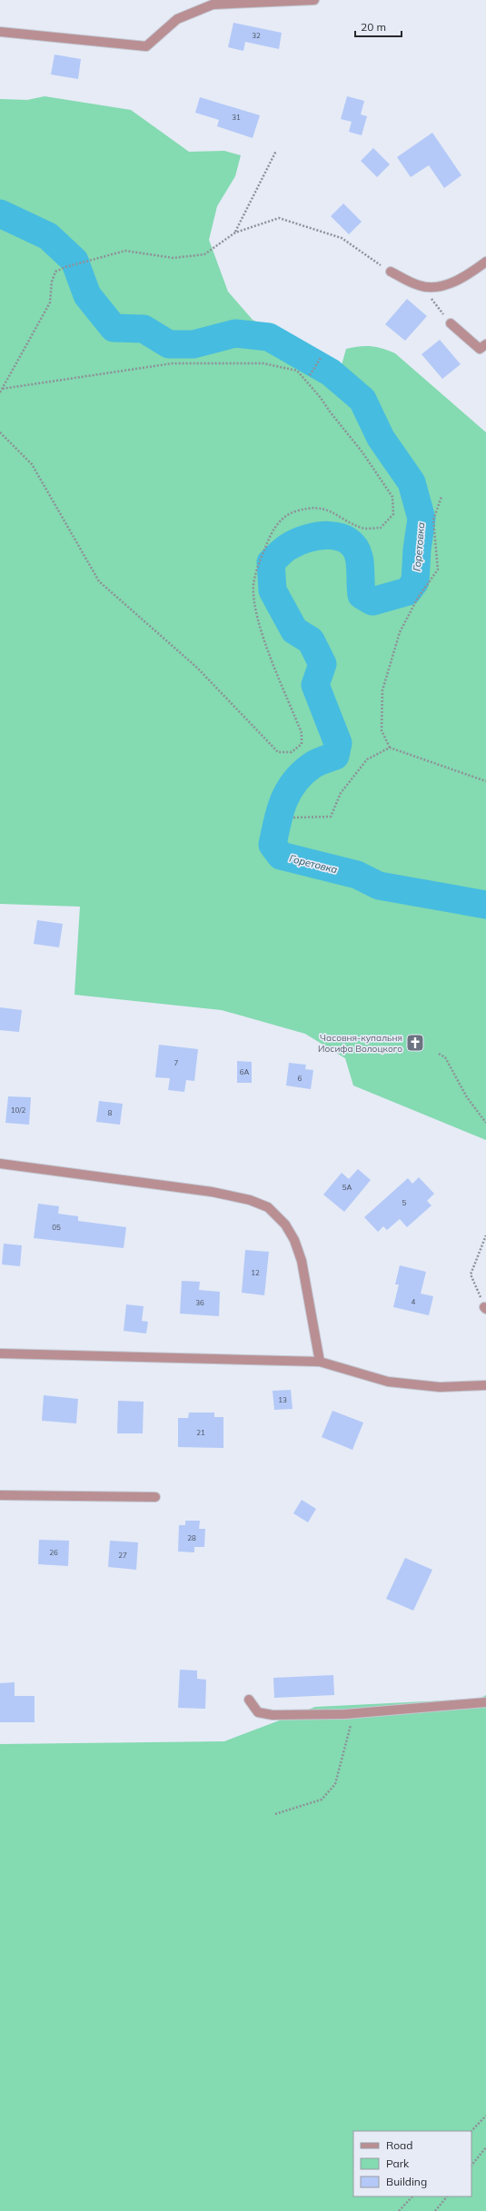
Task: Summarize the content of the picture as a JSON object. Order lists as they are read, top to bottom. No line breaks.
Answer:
{"water":["Горетовка"],"places":{"church":["Часовня-купальня Иосифа Волоцкого"]},"house_numbers":["32","31","7","6А","6","10/2","8","5А","5","05","12","4","36","13","21","28","26","27"],"legend":["Road","Park","Building"],"scale_bar":"20 m"}
